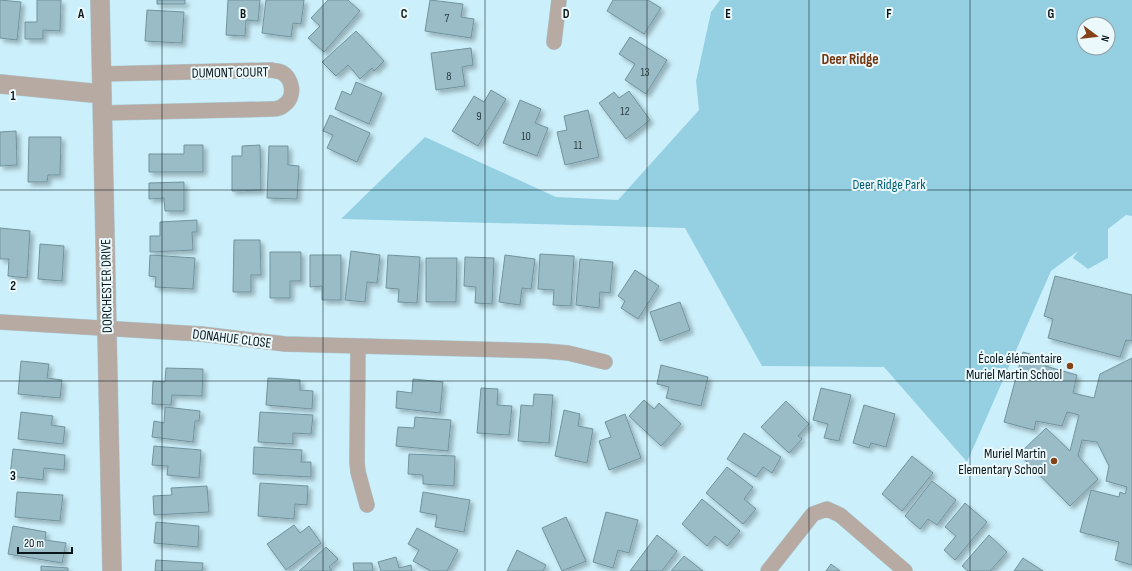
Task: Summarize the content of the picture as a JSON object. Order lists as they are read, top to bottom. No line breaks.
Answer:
{"streets":{"street":["DUMONT COURT","DORCHESTER DRIVE","DONAHUE CLOSE"]},"crossings":[["DUMONT COURT","DORCHESTER DRIVE"],["DORCHESTER DRIVE","DONAHUE CLOSE"]],"districts":["Deer Ridge"],"parks":["Deer Ridge Park"],"places":["École élémentaire Muriel Martin School","Muriel Martin Elementary School"],"house_numbers":["7","13","8","12","9","10","11"],"scale_bar":"20 m","north":"right","grid":{"columns":["A","B","C","D","E","F","G"],"rows":["1","2","3"]}}
